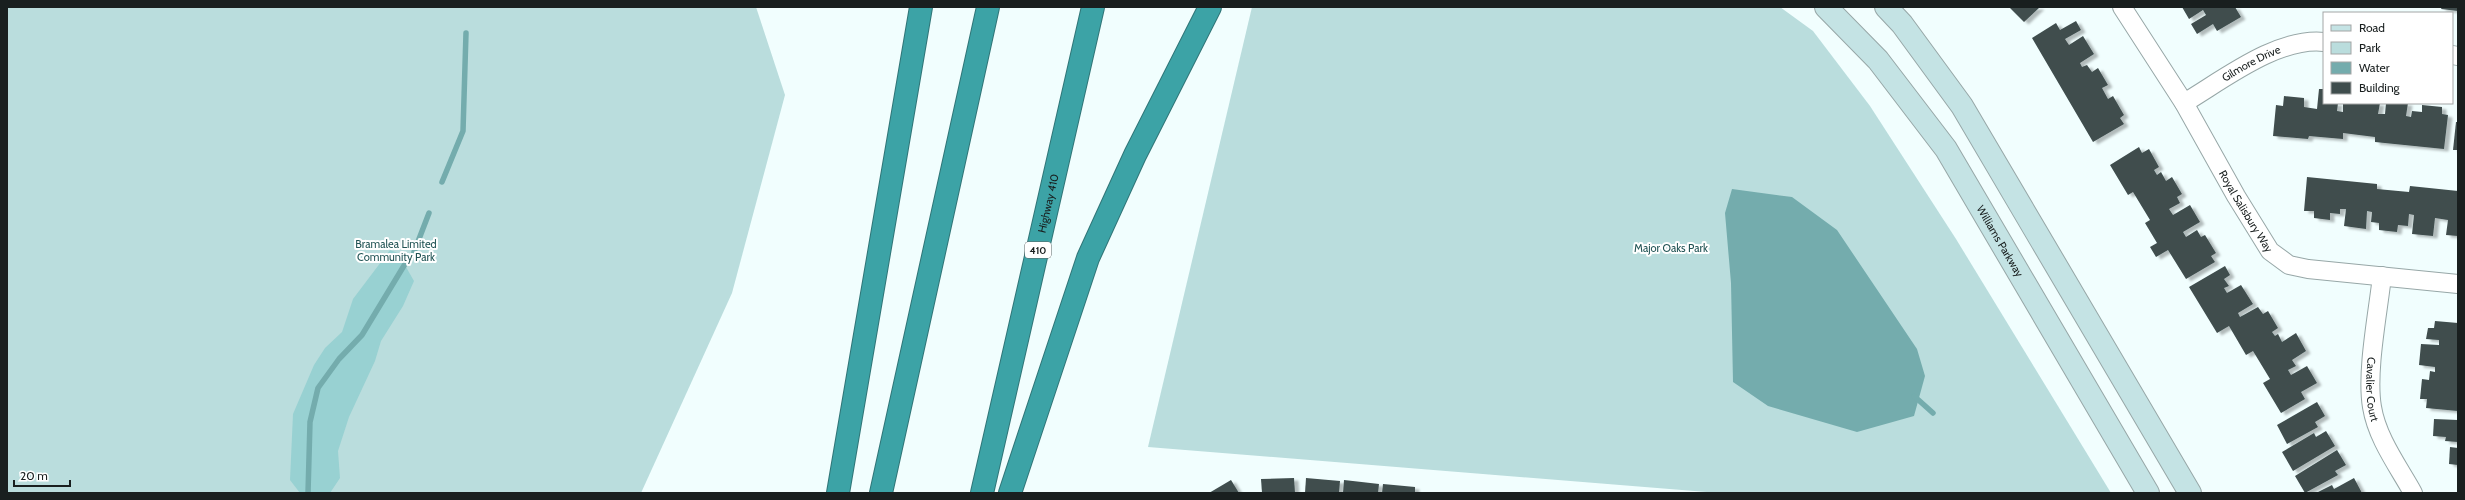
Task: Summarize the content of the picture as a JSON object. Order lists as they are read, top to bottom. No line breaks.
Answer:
{"streets":{"highway":["Highway 410","410"],"main road":["Williams Parkway"],"street":["Gilmore Drive","Royal Salisbury Way","Cavalier Court"]},"crossings":[["Gilmore Drive","Royal Salisbury Way"],["Royal Salisbury Way","Cavalier Court"]],"parks":["Bramalea Limited Community Park","Major Oaks Park"],"legend":["Road","Park","Water","Building"],"scale_bar":"20 m"}
